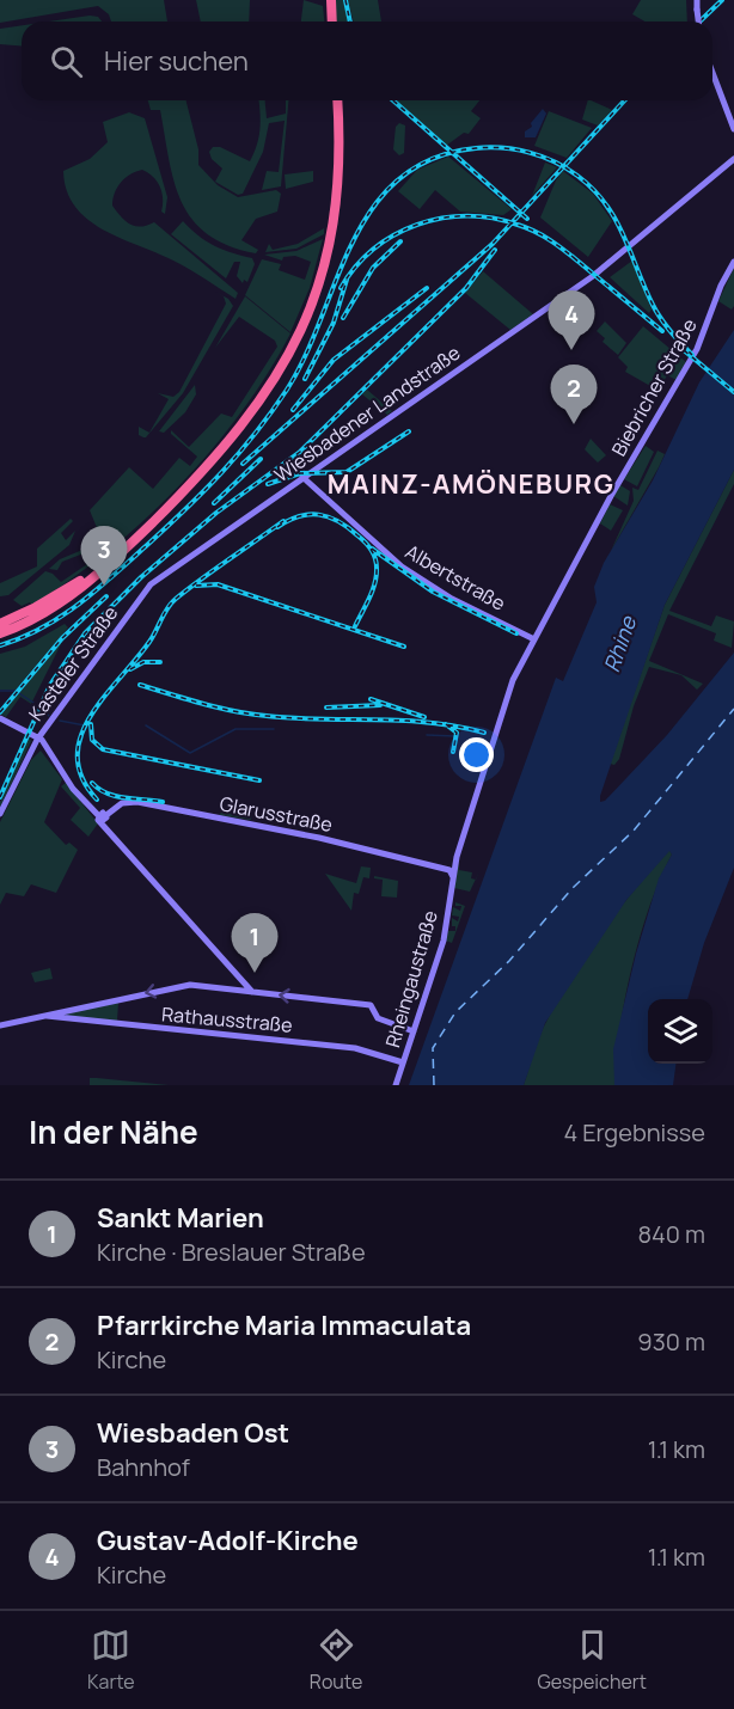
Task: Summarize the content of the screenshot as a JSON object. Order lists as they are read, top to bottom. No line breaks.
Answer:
{"streets":{"street":["Biebricher Straße","Wiesbadener Landstraße","Albertstraße","Kasteler Straße","Glarusstraße","Rheingaustraße","Rathausstraße"]},"crossings":[["Biebricher Straße","Albertstraße"],["Biebricher Straße","Rheingaustraße"],["Wiesbadener Landstraße","Albertstraße"],["Wiesbadener Landstraße","Kasteler Straße"],["Albertstraße","Rheingaustraße"],["Glarusstraße","Rheingaustraße"],["Rheingaustraße","Rathausstraße"]],"districts":["MAINZ-AMÖNEBURG"],"water":["Rhine"],"page":{"search":"Hier suchen","pins":["4","2","3","1"],"heading":["In der Nähe","4 Ergebnisse"],"list":[{"mark":"1","name":"Sankt Marien","note":"Kirche · Breslauer Straße","value":"840 m"},{"mark":"2","name":"Pfarrkirche Maria Immaculata","note":"Kirche","value":"930 m"},{"mark":"3","name":"Wiesbaden Ost","note":"Bahnhof","value":"1.1 km"},{"mark":"4","name":"Gustav-Adolf-Kirche","note":"Kirche","value":"1.1 km"}],"nav":["Karte","Route","Gespeichert"]}}
